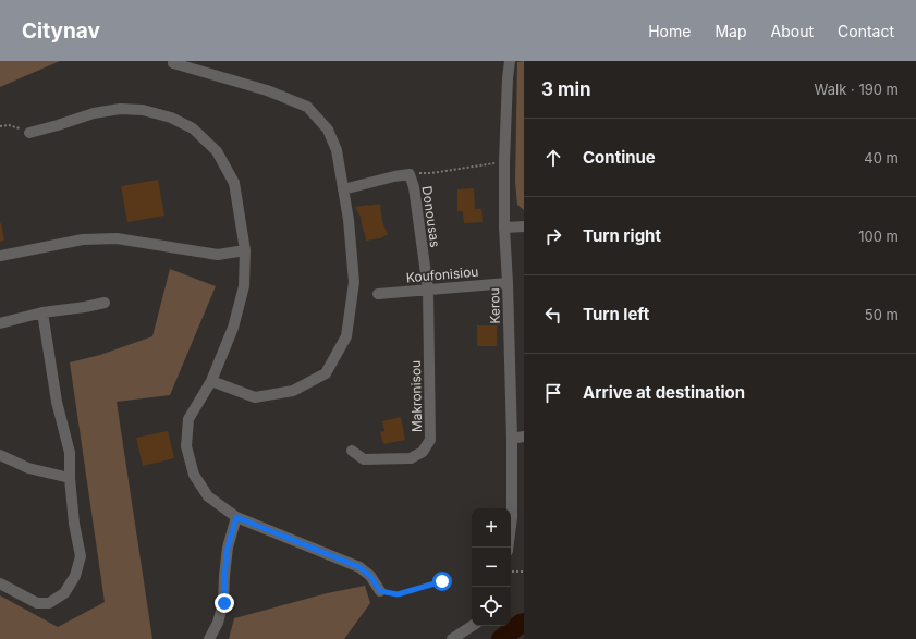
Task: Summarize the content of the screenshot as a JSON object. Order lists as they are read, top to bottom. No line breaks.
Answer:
{"streets":{"street":["Donousas","Koufonisiou","Kerou","Makronisou"]},"crossings":[["Donousas","Koufonisiou"],["Donousas","Makronisou"],["Koufonisiou","Kerou"],["Koufonisiou","Makronisou"]],"page":{"header":"Citynav","nav":["Home","Map","About","Contact"],"heading":["3 min","Walk · 190 m"],"list":[["Continue","40 m"],["Turn right","100 m"],["Turn left","50 m"],"Arrive at destination"],"map_buttons":["+","−"]}}
